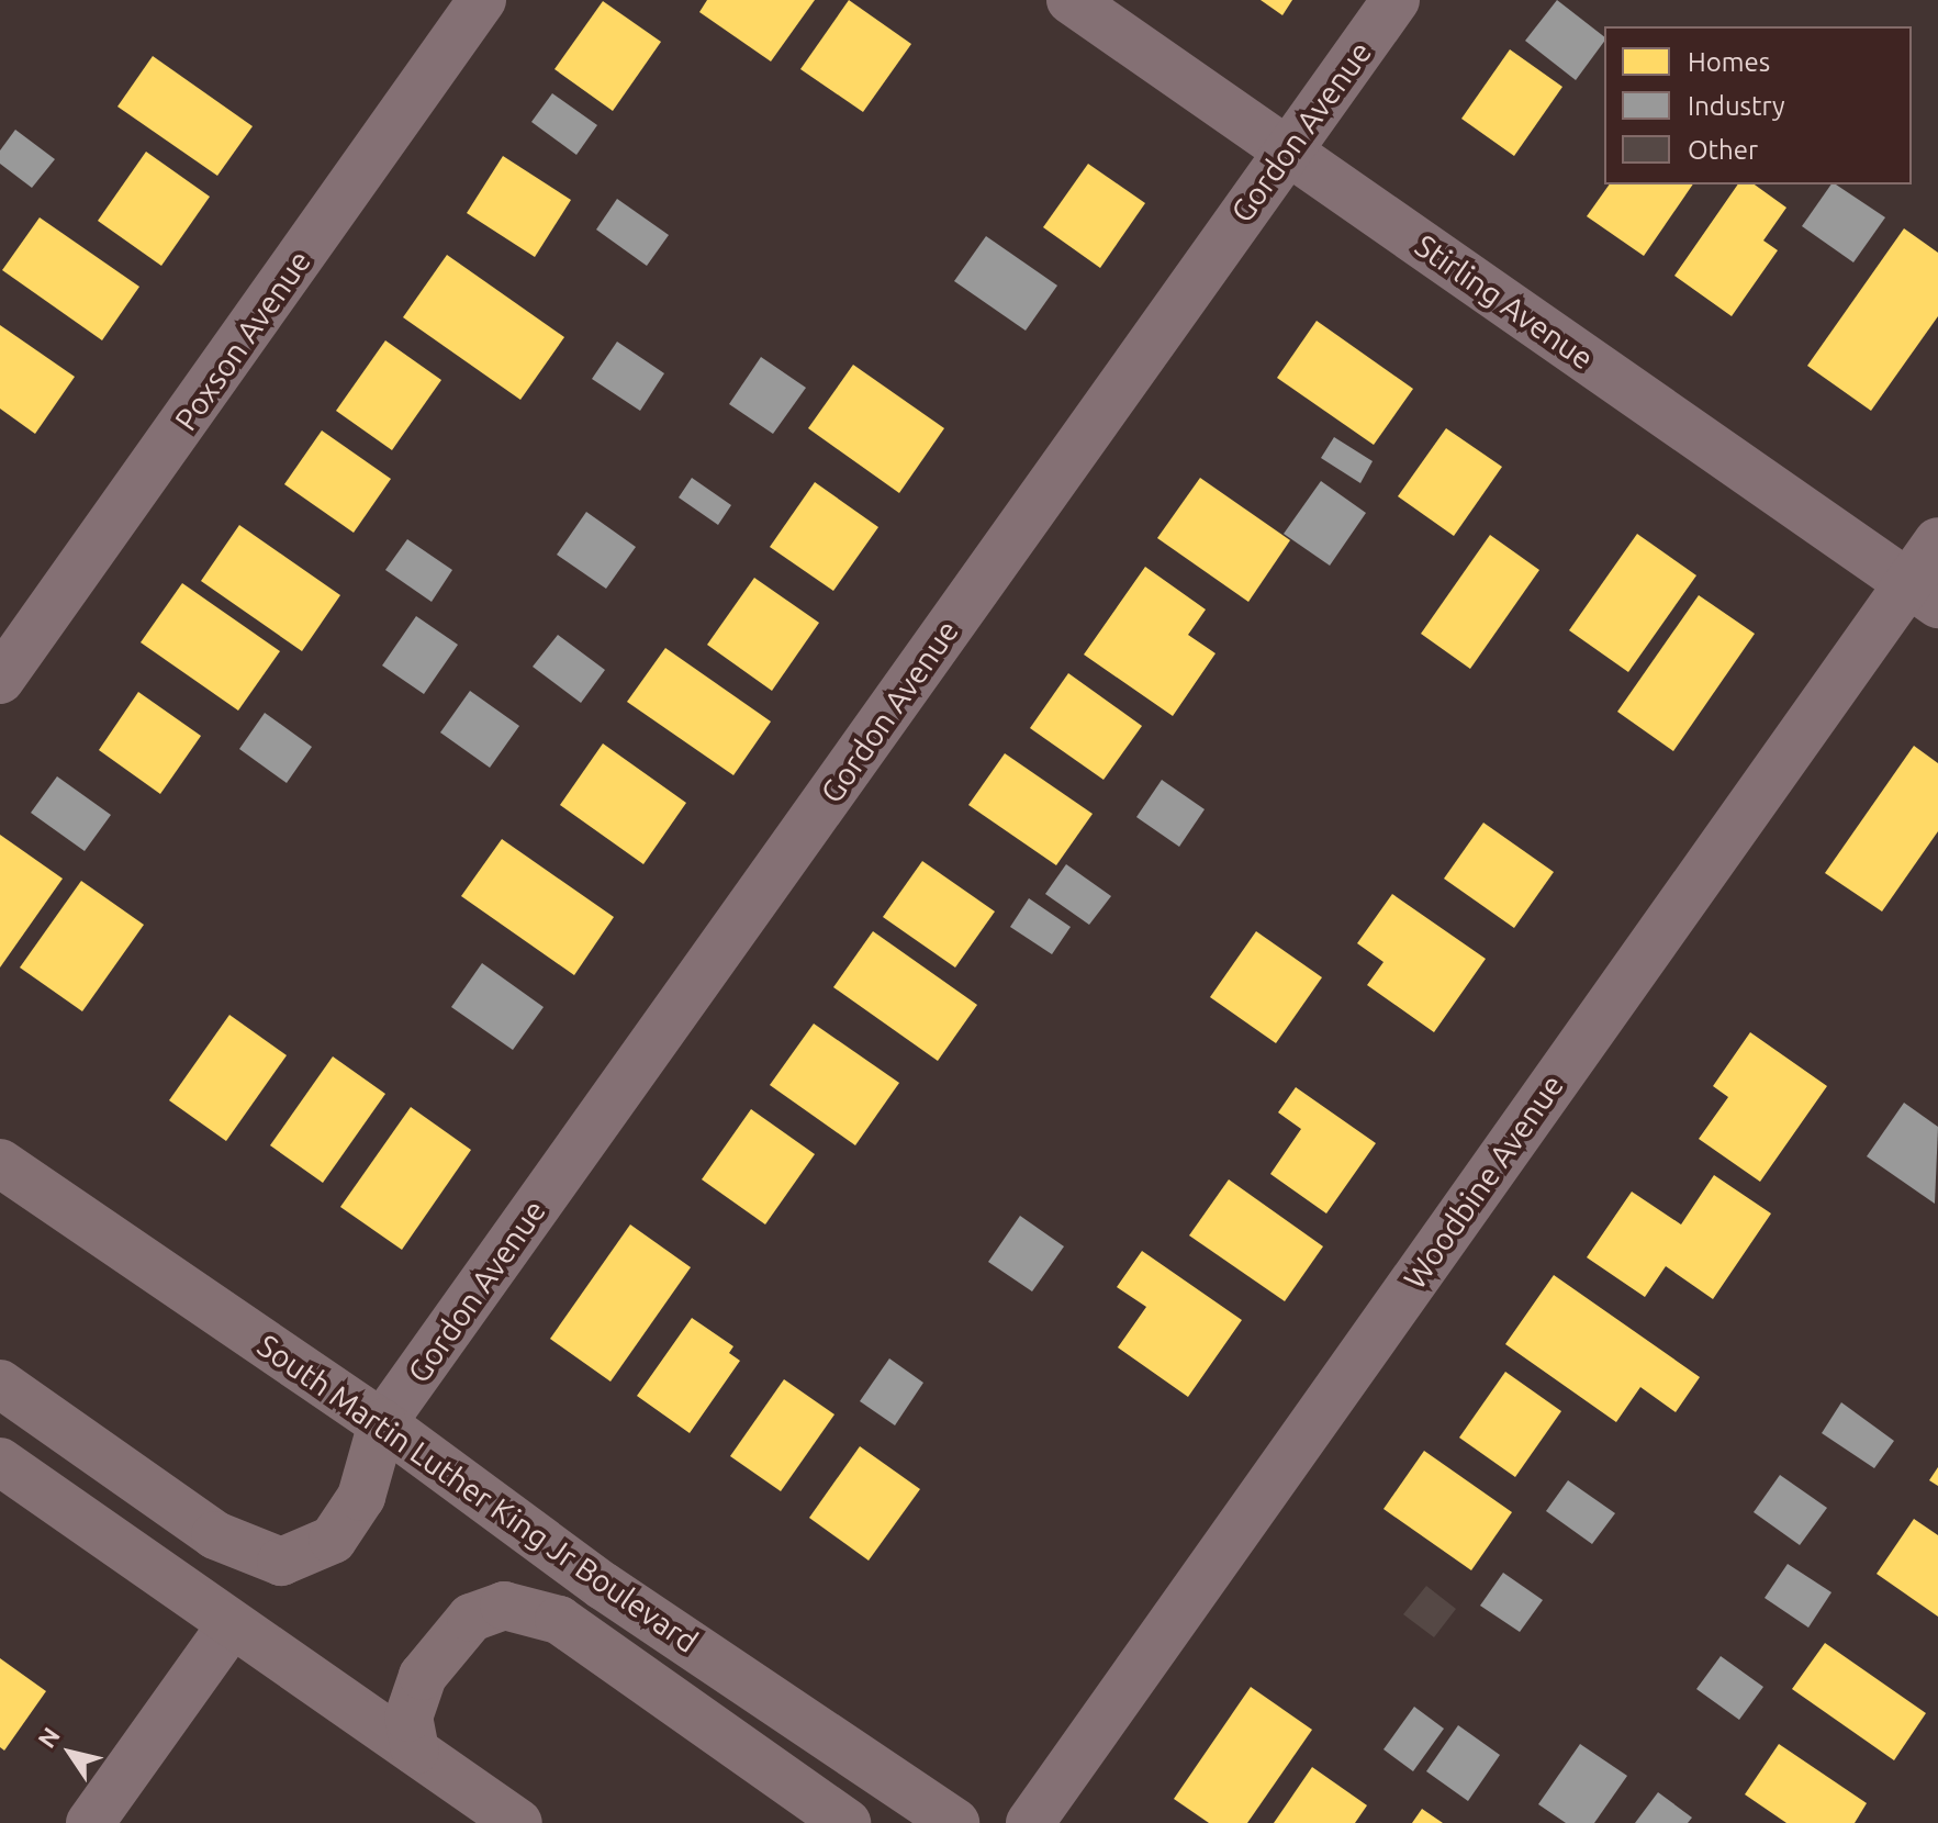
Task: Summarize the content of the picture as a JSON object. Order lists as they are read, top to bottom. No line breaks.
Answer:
{"streets":{"main road":["South Martin Luther King Jr Boulevard"],"street":["Gordon Avenue","Stirling Avenue","Poxson Avenue","Woodbine Avenue"]},"crossings":[["Gordon Avenue","Stirling Avenue"],["Gordon Avenue","South Martin Luther King Jr Boulevard"],["Stirling Avenue","Woodbine Avenue"]],"legend":["Homes","Industry","Other"],"north":"top left"}
